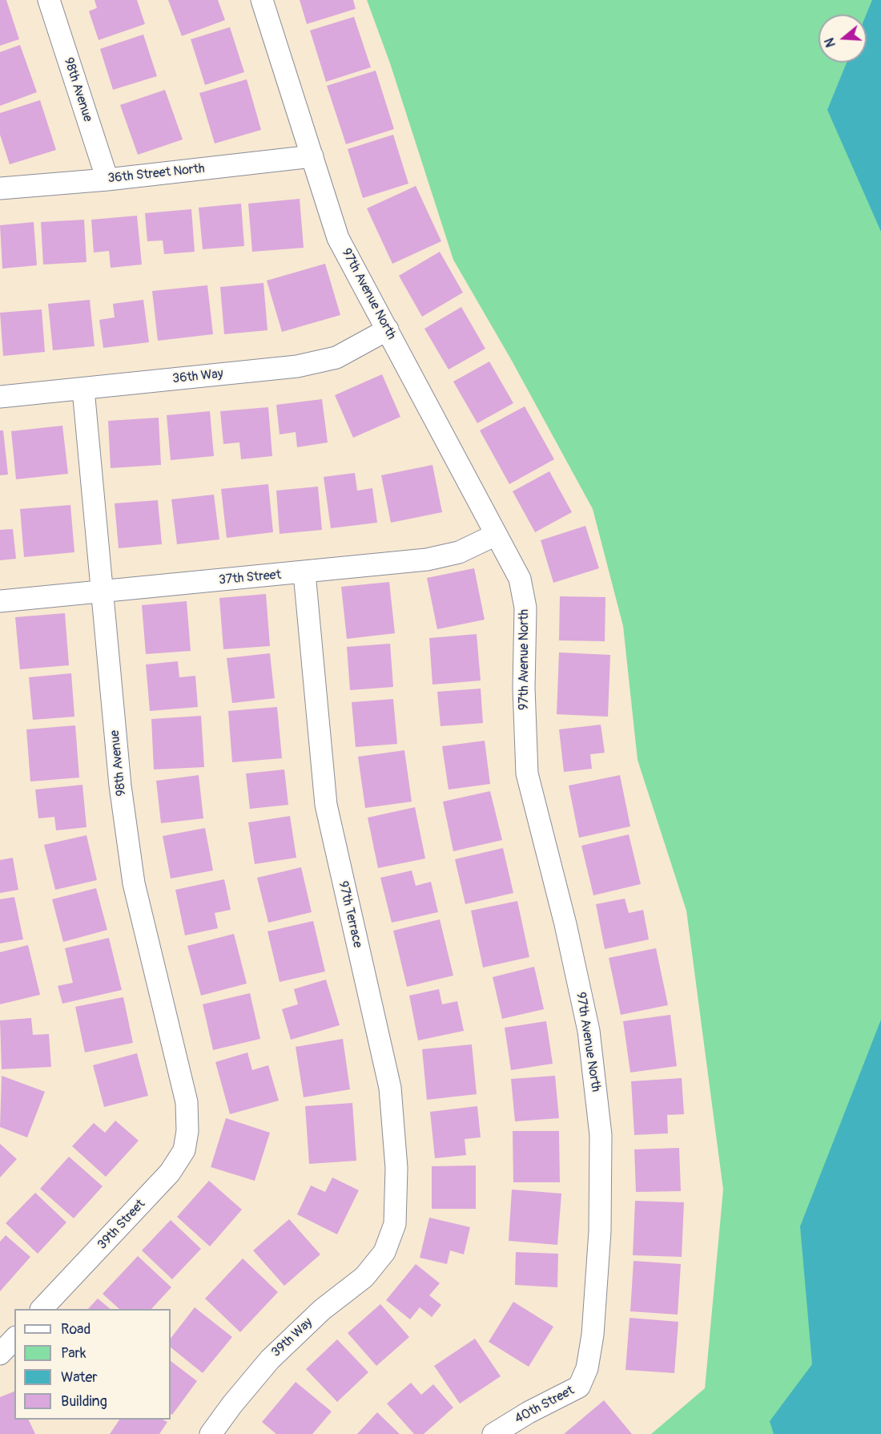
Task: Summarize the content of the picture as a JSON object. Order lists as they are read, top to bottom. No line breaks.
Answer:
{"streets":{"street":["98th Avenue","36th Street North","97th Avenue North","36th Way","37th Street","97th Terrace","39th Street","39th Way","40th Street"]},"crossings":[["98th Avenue","36th Street North"],["98th Avenue","36th Way"],["98th Avenue","37th Street"],["98th Avenue","39th Street"],["36th Street North","97th Avenue North"],["97th Avenue North","36th Way"],["97th Avenue North","37th Street"],["97th Avenue North","40th Street"],["37th Street","97th Terrace"],["97th Terrace","39th Way"]],"legend":["Road","Park","Water","Building"],"north":"left"}
